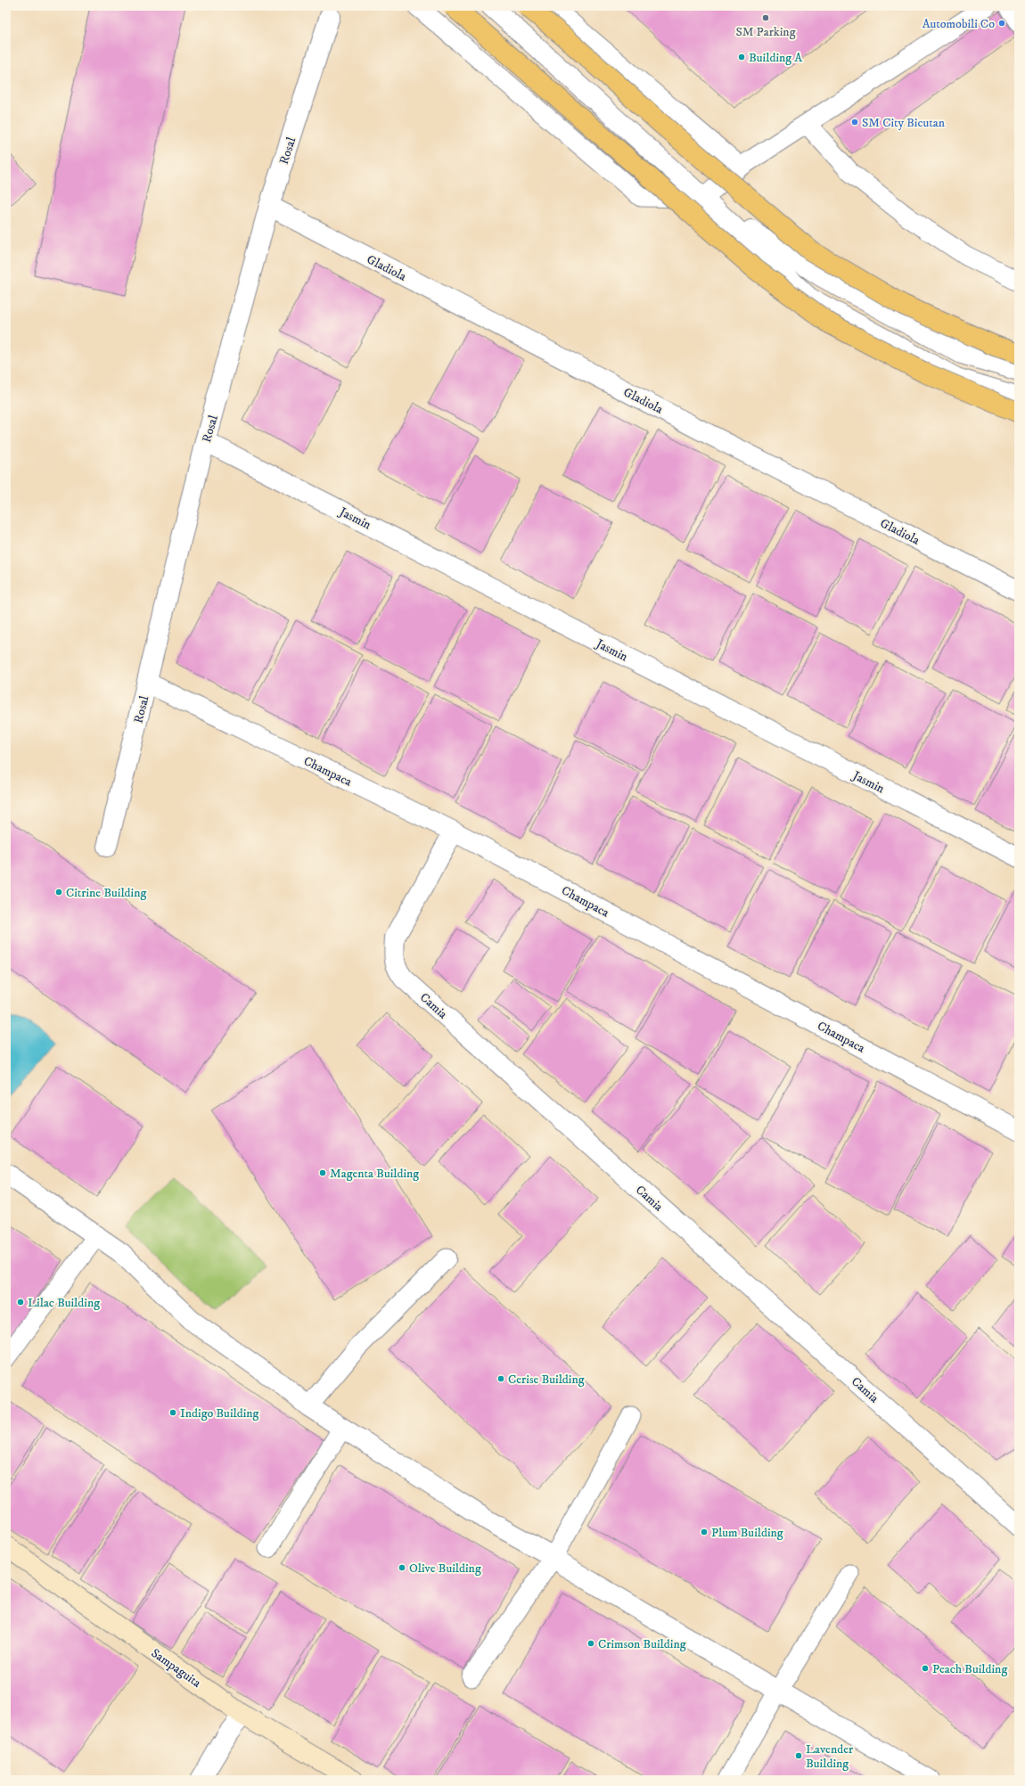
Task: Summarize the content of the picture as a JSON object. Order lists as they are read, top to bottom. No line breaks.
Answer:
{"streets":{"street":["Rosal","Gladiola","Jasmin","Champaca","Camia","Sampaguita"]},"crossings":[["Rosal","Gladiola"],["Rosal","Jasmin"],["Rosal","Champaca"],["Champaca","Camia"]],"places":["SM Parking","Automobili Co","Building A","SM City Bicutan","Citrine Building","Magenta Building","Lilac Building","Cerise Building","Indigo Building","Plum Building","Olive Building","Crimson Building","Peach Building","Lavender Building"]}
